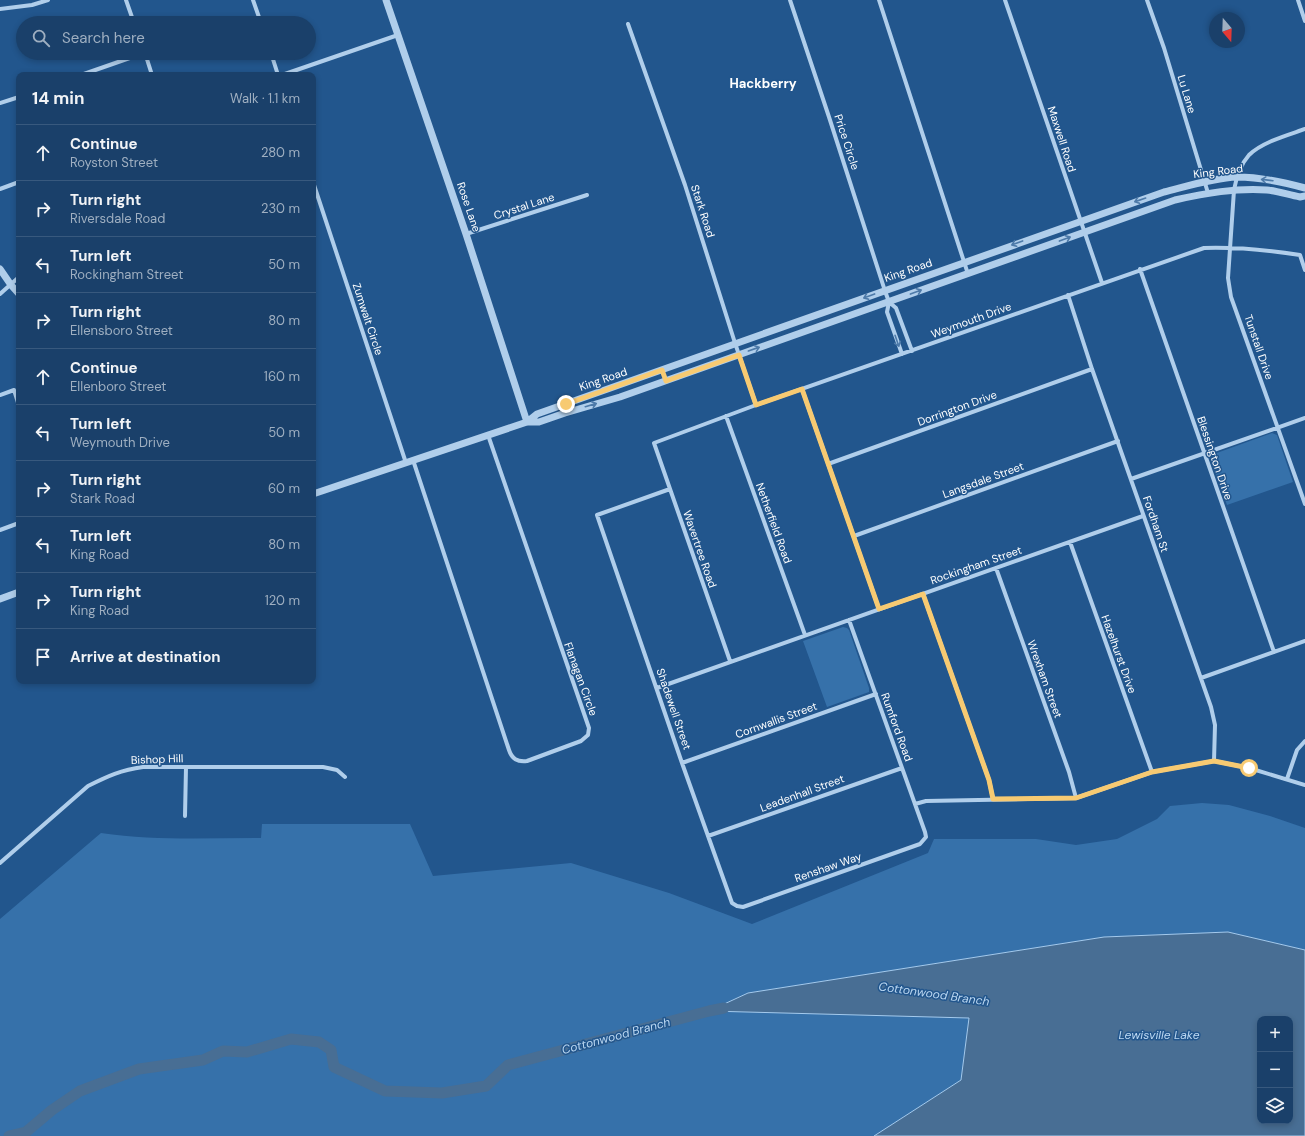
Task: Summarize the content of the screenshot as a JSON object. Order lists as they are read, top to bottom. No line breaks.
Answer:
{"streets":{"street":["Lu Lane","Maxwell Road","Price Circle","King Road","Crystal Lane","Rose Lane","Stark Road","Zumwalt Circle","Weymouth Drive","Tunstall Drive","Dorrington Drive","Blessington Drive","Langsdale Street","Netherfield Road","Fordham St","Wavertree Road","Rockingham Street","Hazelhurst Drive","Flanagan Circle","Wrexham Street","Shadewell Street","Cornwallis Street","Rumford Road","Bishop Hill","Leadenhall Street","Renshaw Way"]},"crossings":[["Lu Lane","King Road"],["Maxwell Road","King Road"],["Maxwell Road","Weymouth Drive"],["Price Circle","King Road"],["King Road","Rose Lane"],["King Road","Stark Road"],["King Road","Zumwalt Circle"],["King Road","Tunstall Drive"],["King Road","Flanagan Circle"],["Crystal Lane","Rose Lane"],["Stark Road","Weymouth Drive"],["Zumwalt Circle","Flanagan Circle"],["Weymouth Drive","Tunstall Drive"],["Weymouth Drive","Blessington Drive"],["Weymouth Drive","Netherfield Road"],["Weymouth Drive","Fordham St"],["Weymouth Drive","Wavertree Road"],["Dorrington Drive","Fordham St"],["Langsdale Street","Fordham St"],["Netherfield Road","Rockingham Street"],["Fordham St","Rockingham Street"],["Wavertree Road","Rockingham Street"],["Wavertree Road","Shadewell Street"],["Rockingham Street","Hazelhurst Drive"],["Rockingham Street","Wrexham Street"],["Rockingham Street","Shadewell Street"],["Rockingham Street","Rumford Road"],["Shadewell Street","Cornwallis Street"],["Shadewell Street","Leadenhall Street"],["Shadewell Street","Renshaw Way"],["Cornwallis Street","Rumford Road"],["Rumford Road","Leadenhall Street"],["Rumford Road","Renshaw Way"]],"districts":["Hackberry"],"water":["Cottonwood Branch","Lewisville Lake"],"north":"bottom","page":{"search":"Search here","heading":["14 min","Walk · 1.1 km"],"list":[["Continue","Royston Street","280 m"],["Turn right","Riversdale Road","230 m"],["Turn left","Rockingham Street","50 m"],["Turn right","Ellensboro Street","80 m"],["Continue","Ellenboro Street","160 m"],["Turn left","Weymouth Drive","50 m"],["Turn right","Stark Road","60 m"],["Turn left","King Road","80 m"],["Turn right","King Road","120 m"],"Arrive at destination"],"map_buttons":["+","−"]}}
